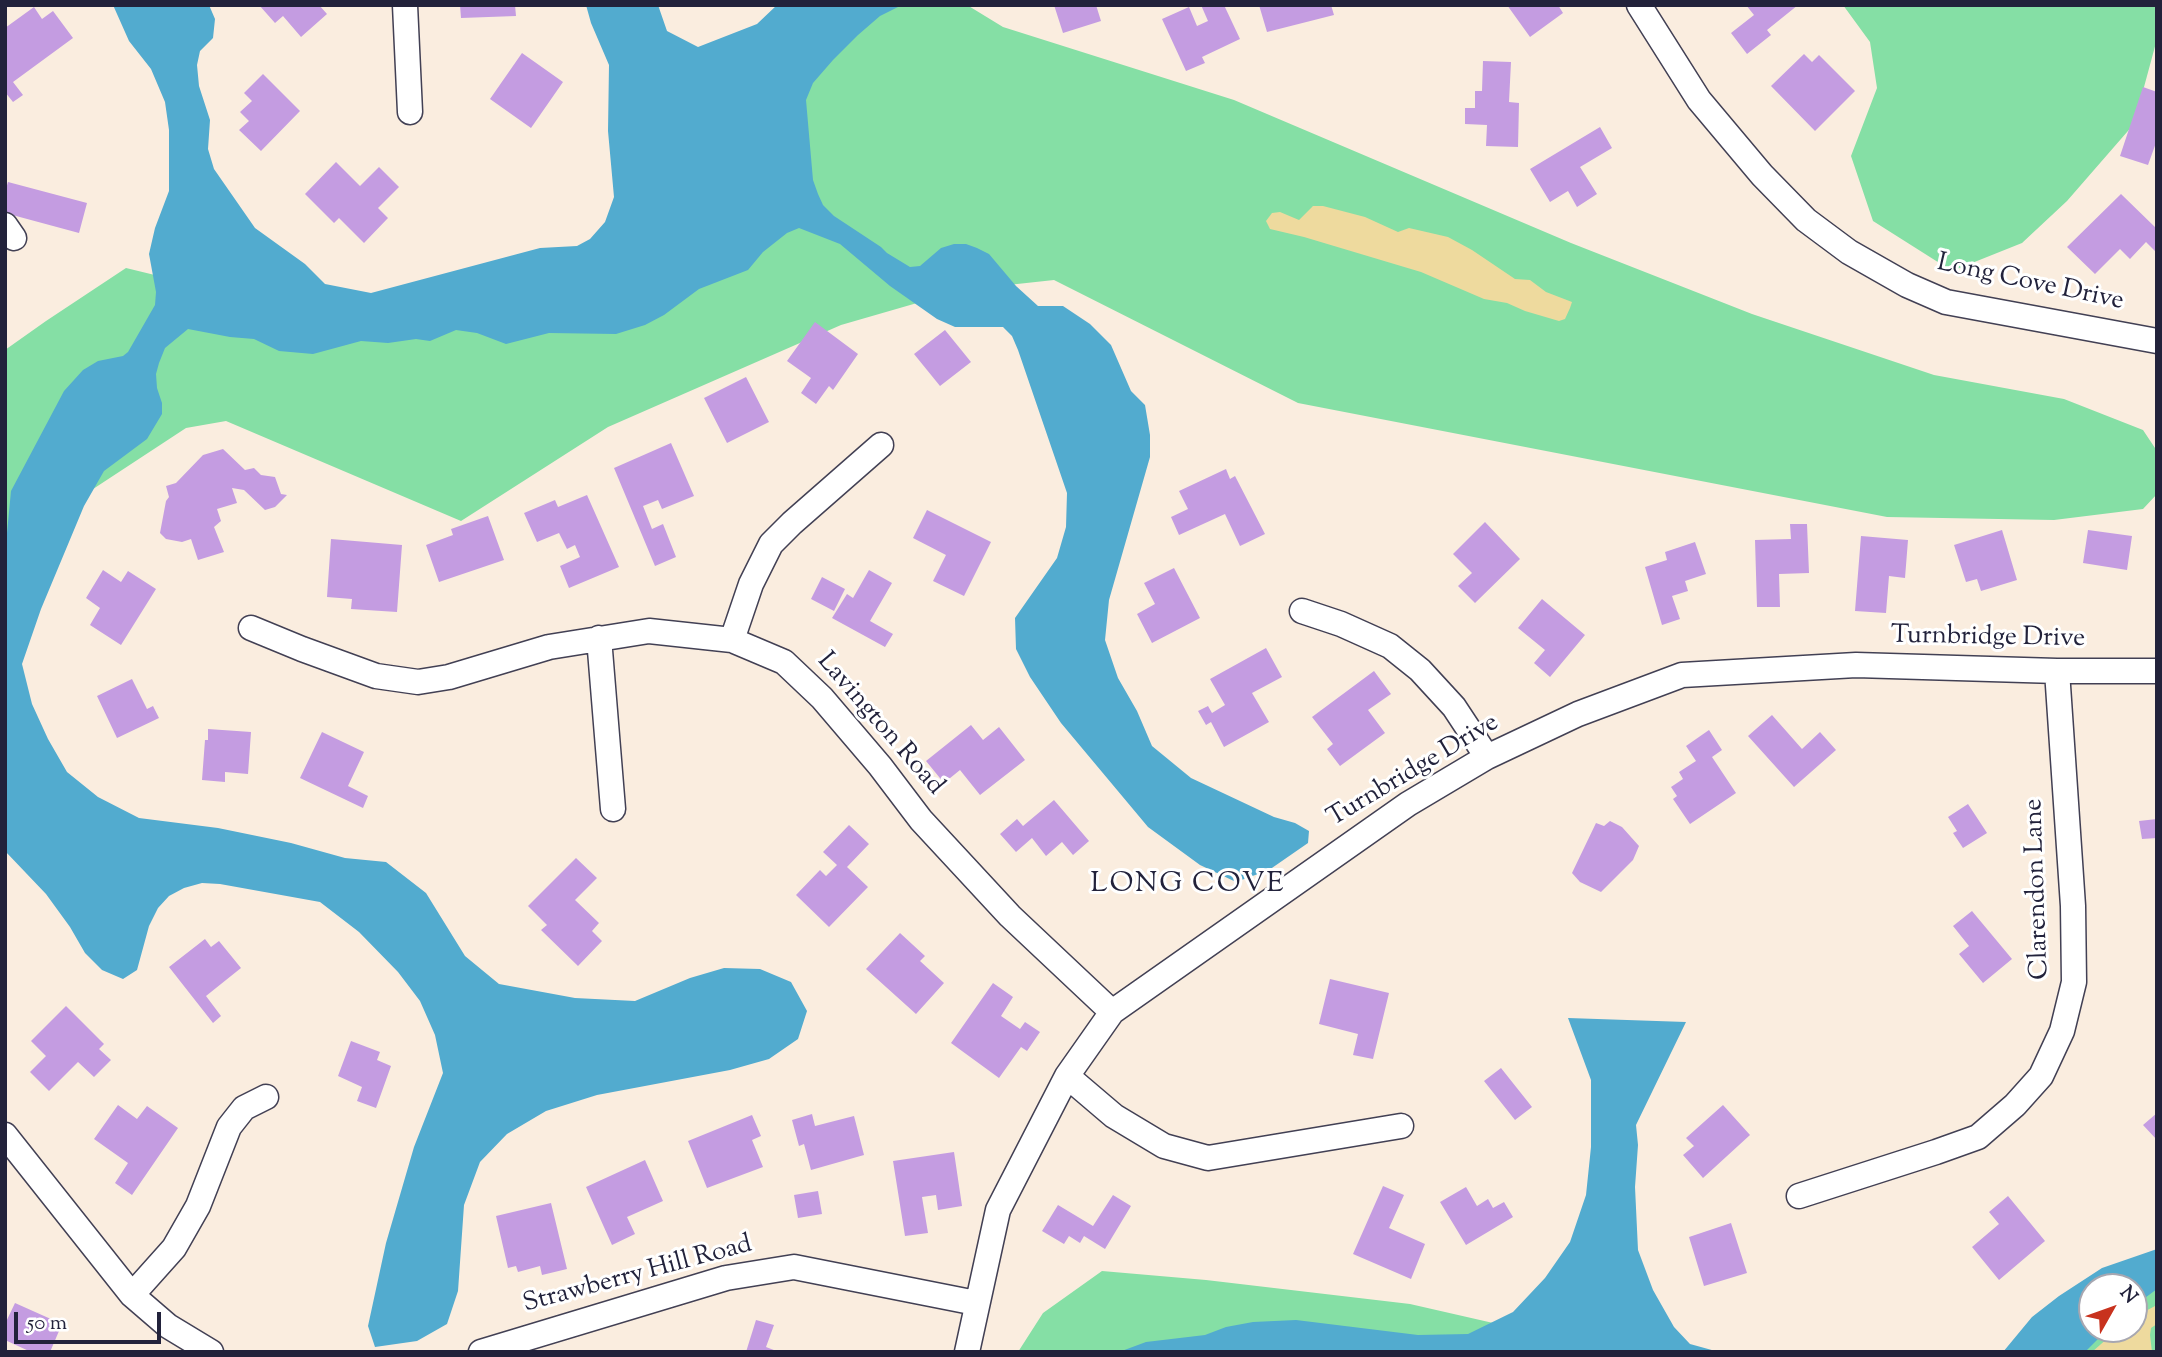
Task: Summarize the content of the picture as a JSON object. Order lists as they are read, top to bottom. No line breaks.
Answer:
{"streets":{"street":["Long Cove Drive","Turnbridge Drive","Lavington Road","Clarendon Lane","Strawberry Hill Road"]},"crossings":[["Turnbridge Drive","Lavington Road"],["Turnbridge Drive","Clarendon Lane"],["Turnbridge Drive","Strawberry Hill Road"]],"districts":["LONG COVE"],"scale_bar":"50 m","north":"top right"}
